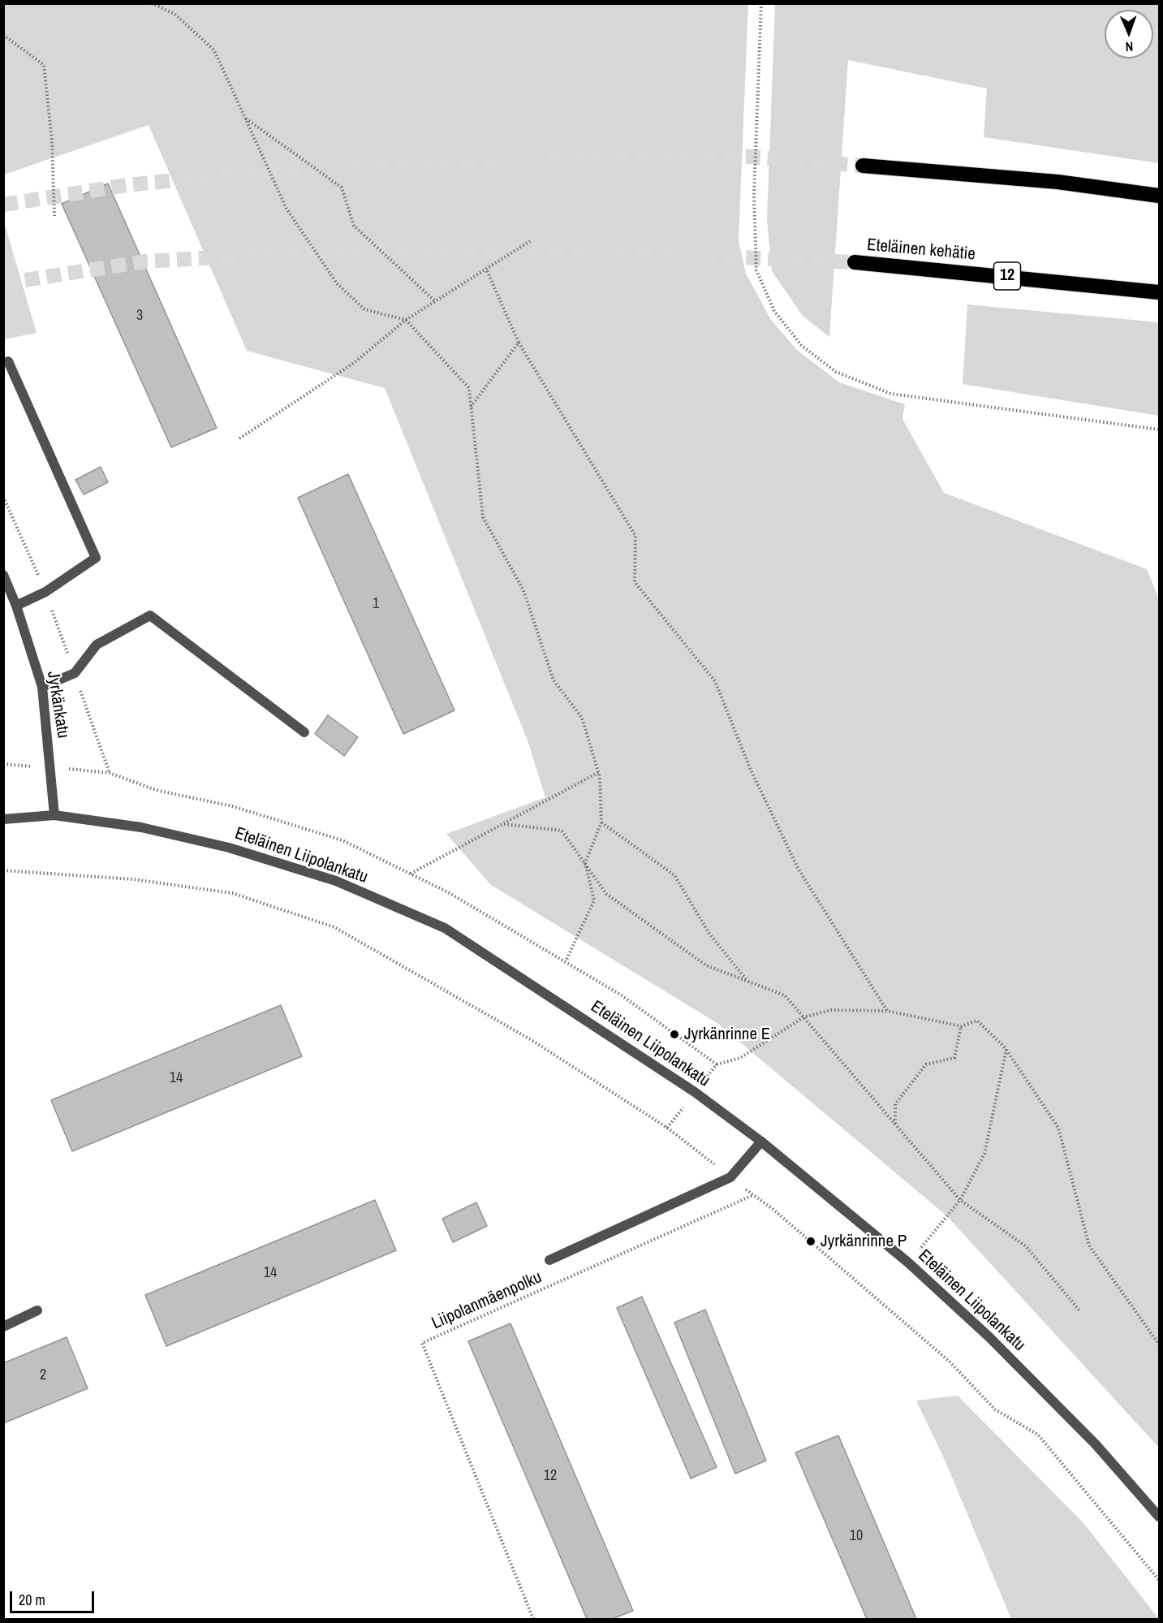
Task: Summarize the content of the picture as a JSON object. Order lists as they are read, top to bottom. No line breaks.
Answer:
{"streets":{"highway":["Eteläinen kehätie","12"],"street":["Jyrkänkatu","Eteläinen Liipolankatu"],"path":["Liipolanmäenpolku"]},"crossings":[["Jyrkänkatu","Eteläinen Liipolankatu"]],"places":["Jyrkänrinne E","Jyrkänrinne P"],"house_numbers":["3","1","14","14","2","12","10"],"scale_bar":"20 m","north":"bottom"}
